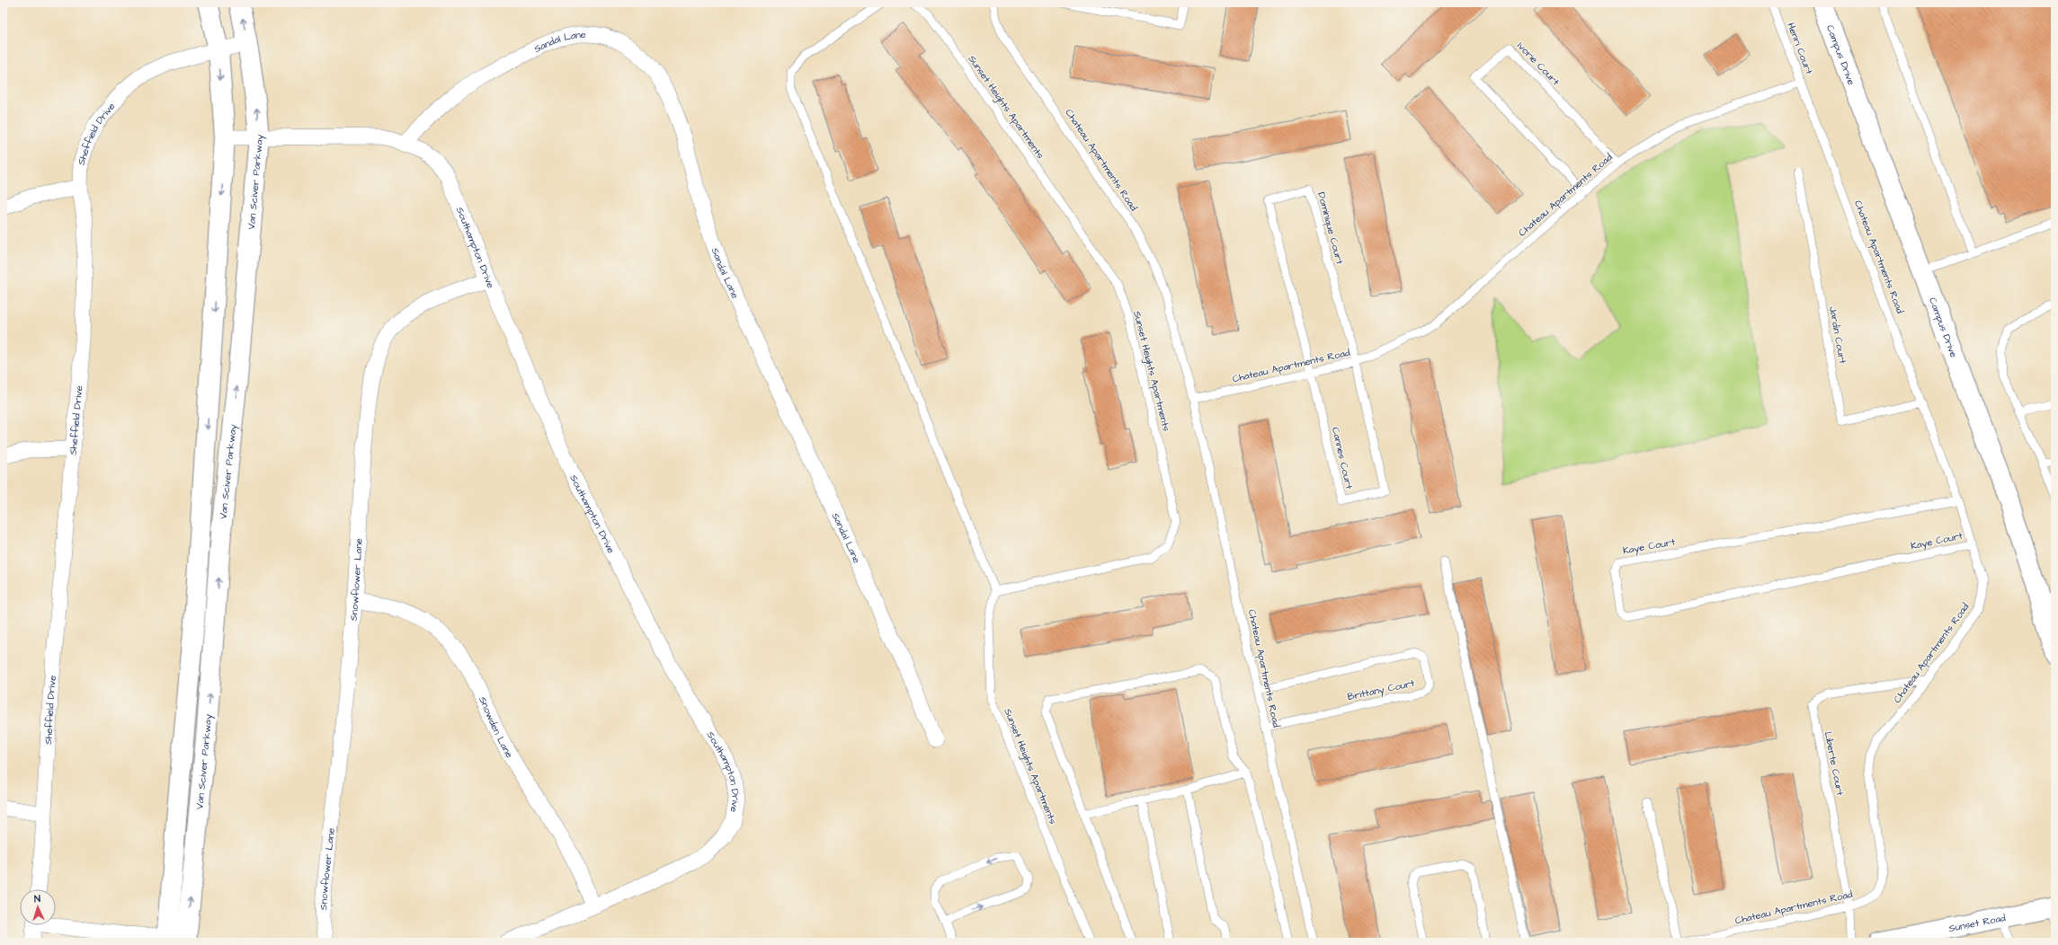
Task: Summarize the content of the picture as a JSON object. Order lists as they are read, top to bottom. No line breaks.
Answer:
{"streets":{"street":["Sandal Lane","Campus Drive","Sheffield Drive","Van Sciver Parkway","Southampton Drive","Snowflower Lane","Snowden Lane","Sunset Road"],"lane":["Henri Court","Ivorie Court","Sunset Heights Apartments","Chateau Apartments Road","Dominique Court","Jardin Court","Cannes Court","Kaye Court","Brittany Court","Liberte Court"]},"crossings":[["Sandal Lane","Southampton Drive"],["Henri Court","Chateau Apartments Road"],["Ivorie Court","Chateau Apartments Road"],["Sheffield Drive","Van Sciver Parkway"],["Chateau Apartments Road","Dominique Court"],["Chateau Apartments Road","Jardin Court"],["Chateau Apartments Road","Cannes Court"],["Chateau Apartments Road","Kaye Court"],["Chateau Apartments Road","Brittany Court"],["Chateau Apartments Road","Liberte Court"],["Van Sciver Parkway","Southampton Drive"],["Dominique Court","Cannes Court"],["Southampton Drive","Snowflower Lane"],["Southampton Drive","Snowden Lane"],["Snowflower Lane","Snowden Lane"]],"north":"top"}
